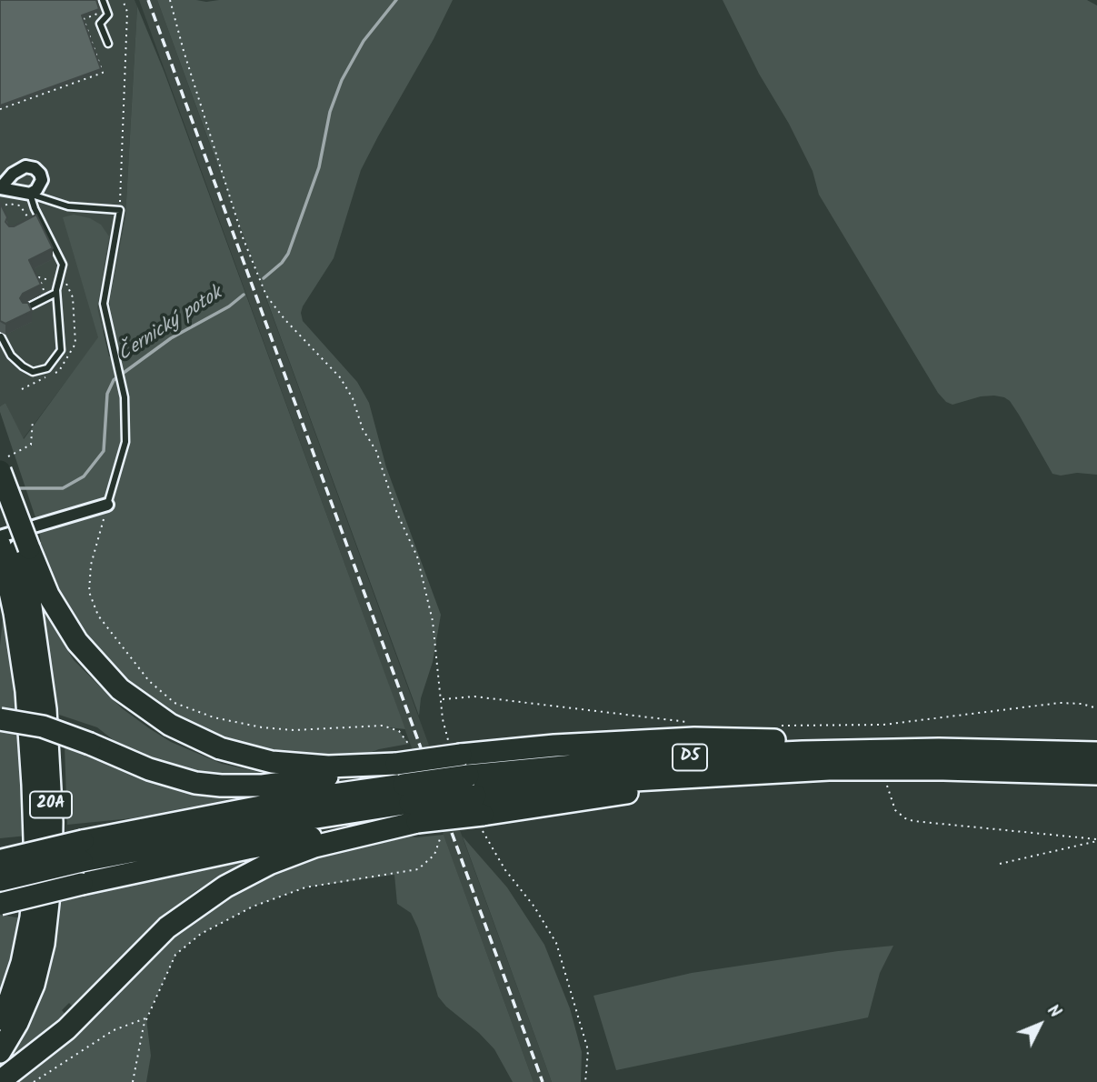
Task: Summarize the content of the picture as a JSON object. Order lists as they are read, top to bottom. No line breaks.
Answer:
{"streets":{"highway":["D5","20A"]},"water":["Černický potok"],"north":"top right"}
